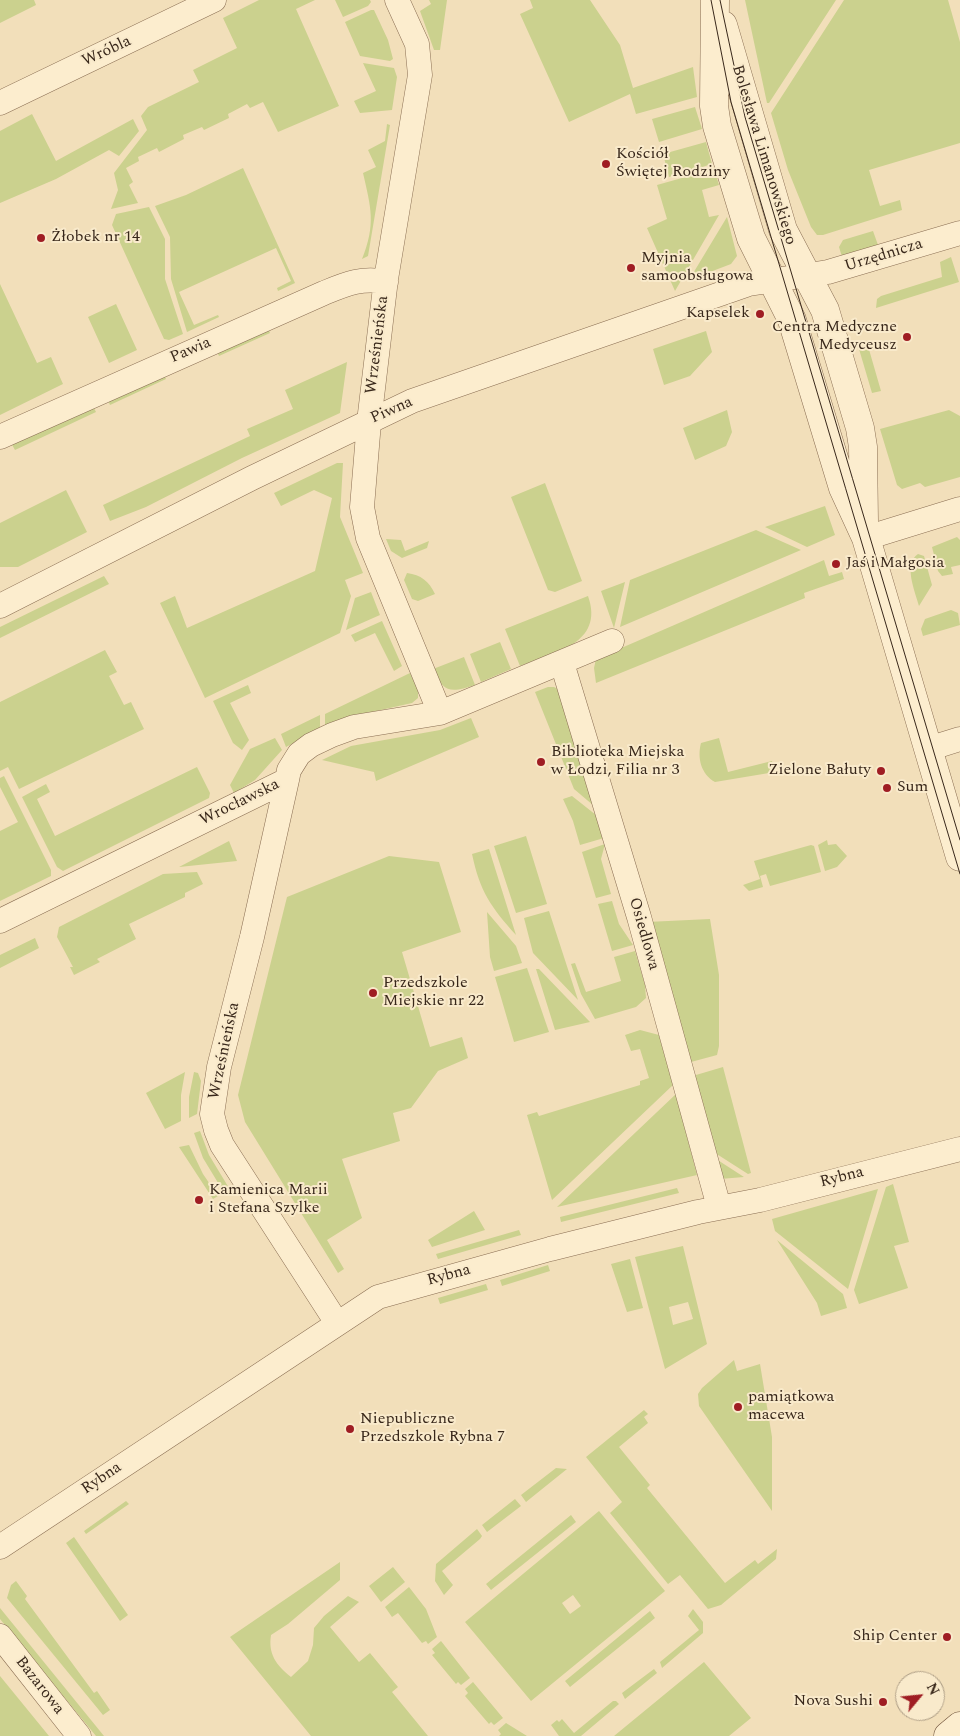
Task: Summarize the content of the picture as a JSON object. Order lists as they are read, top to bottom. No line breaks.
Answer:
{"streets":{"street":["Wróbla","Bolesława Limanowskiego","Urzędnicza","Wrześnieńska","Pawia","Piwna","Wrocławska","Osiedlowa","Rybna","Bazarowa"]},"crossings":[["Bolesława Limanowskiego","Urzędnicza"],["Bolesława Limanowskiego","Piwna"],["Urzędnicza","Piwna"],["Wrześnieńska","Pawia"],["Wrześnieńska","Piwna"],["Wrześnieńska","Wrocławska"],["Wrześnieńska","Rybna"],["Wrocławska","Osiedlowa"],["Osiedlowa","Rybna"]],"places":["Kościół Świętej Rodziny","Żłobek nr 14","Myjnia samoobsługowa","Kapselek","Centra Medyczne Medyceusz","Jaś i Małgosia","Biblioteka Miejska w Łodzi, Filia nr 3","Zielone Bałuty","Sum","Przedszkole Miejskie nr 22","Kamienica Marii i Stefana Szylke","pamiątkowa macewa","Niepubliczne Przedszkole Rybna 7","Ship Center","Nova Sushi"],"north":"top right"}
